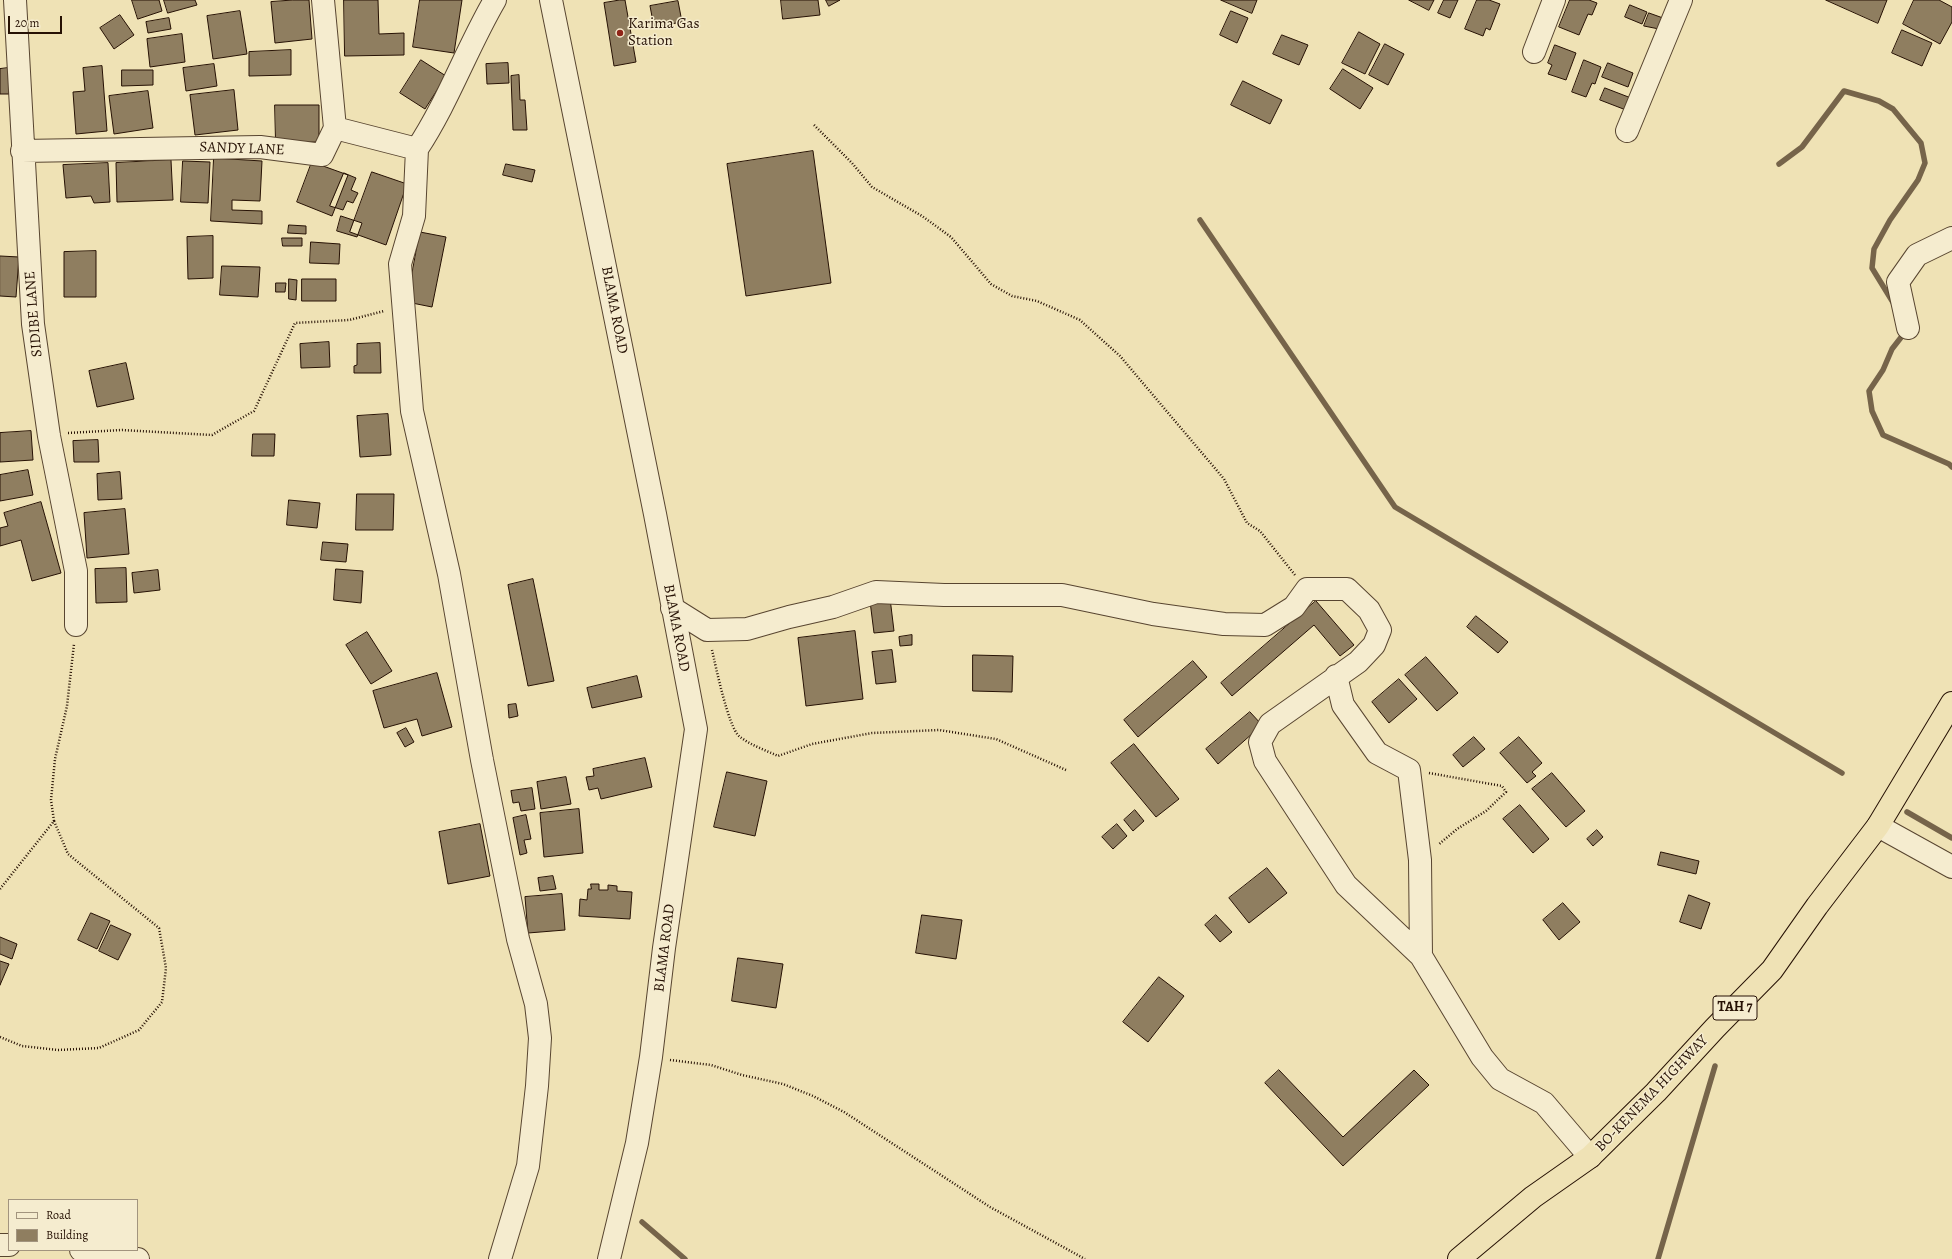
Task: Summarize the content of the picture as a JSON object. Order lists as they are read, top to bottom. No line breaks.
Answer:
{"streets":{"highway":["TAH 7","BO-KENEMA HIGHWAY"],"street":["SANDY LANE","BLAMA ROAD","SIDIBE LANE"]},"crossings":[["SANDY LANE","SIDIBE LANE"]],"places":["Karima Gas Station"],"legend":["Road","Building"],"scale_bar":"20 m"}
